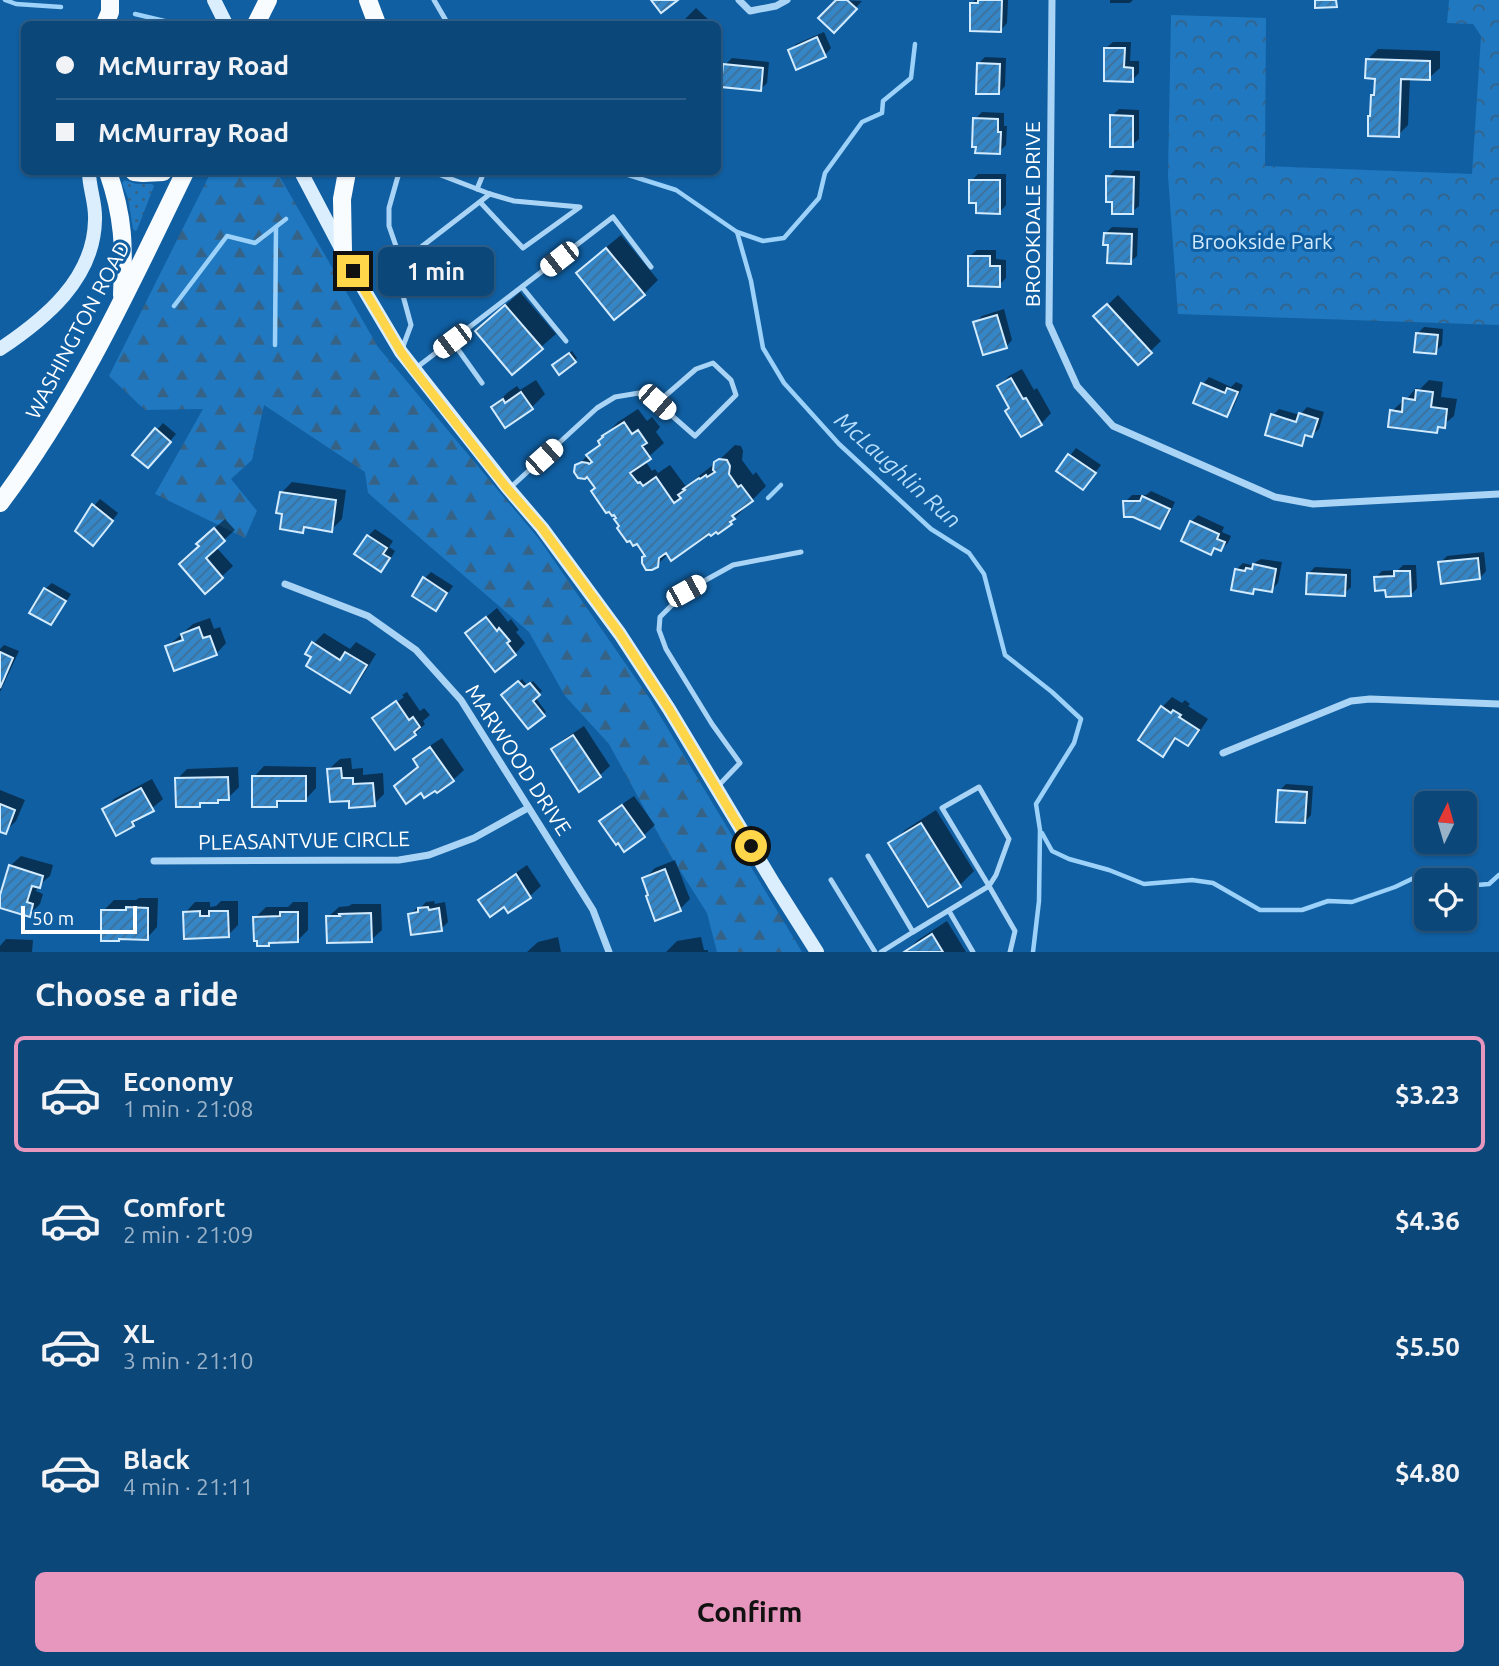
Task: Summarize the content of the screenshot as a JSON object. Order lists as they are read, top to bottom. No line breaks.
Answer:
{"streets":{"main road":["WASHINGTON ROAD"],"street":["BROOKDALE DRIVE","MARWOOD DRIVE","PLEASANTVUE CIRCLE"]},"crossings":[["MARWOOD DRIVE","PLEASANTVUE CIRCLE"]],"water":["McLaughlin Run"],"parks":["Brookside Park"],"scale_bar":"50 m","north":"top","page":{"banner":["McMurray Road","McMurray Road"],"bubble":"1 min","scale":"50 m","heading":"Choose a ride","list":[{"name":"Economy","note":"1 min · 21:08","value":"$3.23"},{"name":"Comfort","note":"2 min · 21:09","value":"$4.36"},{"name":"XL","note":"3 min · 21:10","value":"$5.50"},{"name":"Black","note":"4 min · 21:11","value":"$4.80"}],"buttons":"Confirm"}}
